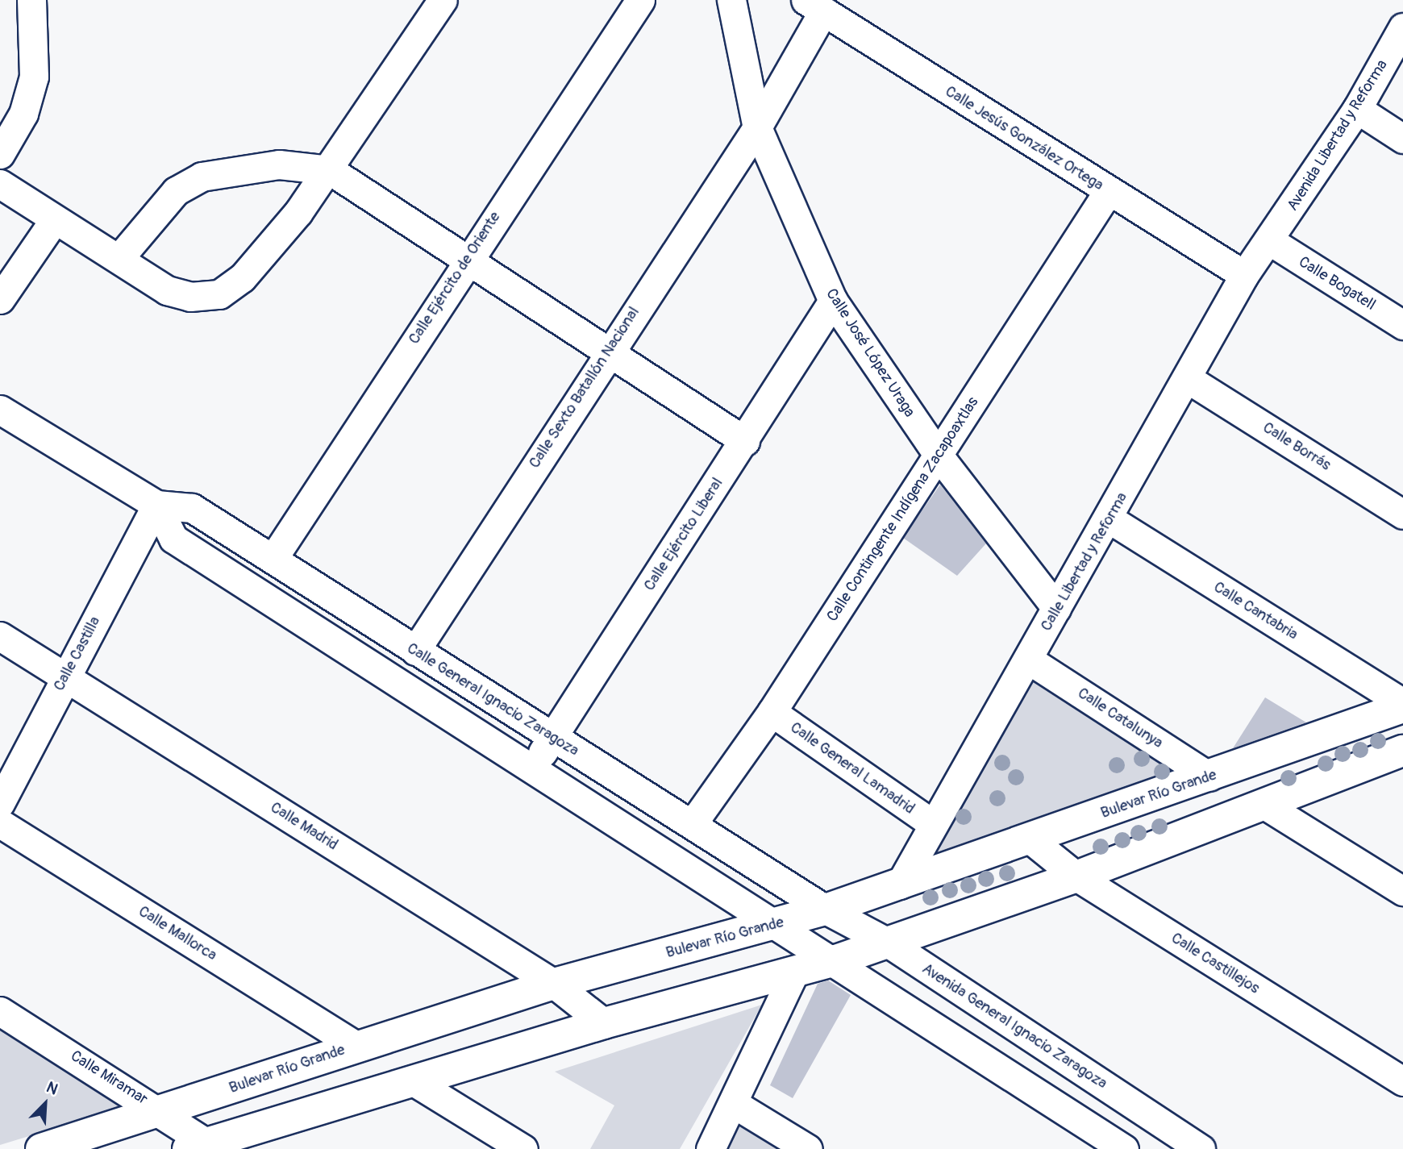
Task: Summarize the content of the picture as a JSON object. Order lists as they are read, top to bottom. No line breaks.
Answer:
{"streets":{"main road":["Bulevar Río Grande"],"street":["Avenida Libertad y Reforma","Calle Jesús González Ortega","Calle Ejército de Oriente","Calle Bogatell","Calle José López Uraga","Calle Sexto Batallón Nacional","Calle Borrás","Calle Contingente Indígena Zacapoaxtlas","Calle Ejército Liberal","Calle Libertad y Reforma","Calle Cantabria","Calle Castilla","Calle General Ignacio Zaragoza","Calle Catalunya","Calle General Lamadrid","Calle Madrid","Calle Mallorca","Calle Castillejos","Avenida General Ignacio Zaragoza","Calle Miramar"]},"crossings":[["Avenida Libertad y Reforma","Calle Bogatell"],["Avenida Libertad y Reforma","Calle Libertad y Reforma"],["Calle Jesús González Ortega","Calle Sexto Batallón Nacional"],["Calle Jesús González Ortega","Calle Contingente Indígena Zacapoaxtlas"],["Calle Jesús González Ortega","Calle Libertad y Reforma"],["Calle Ejército de Oriente","Calle General Ignacio Zaragoza"],["Calle Bogatell","Calle Libertad y Reforma"],["Calle José López Uraga","Calle Sexto Batallón Nacional"],["Calle José López Uraga","Calle Contingente Indígena Zacapoaxtlas"],["Calle José López Uraga","Calle Ejército Liberal"],["Calle José López Uraga","Calle Libertad y Reforma"],["Calle Sexto Batallón Nacional","Calle General Ignacio Zaragoza"],["Calle Borrás","Calle Libertad y Reforma"],["Calle Contingente Indígena Zacapoaxtlas","Calle General Ignacio Zaragoza"],["Calle Contingente Indígena Zacapoaxtlas","Calle General Lamadrid"],["Calle Ejército Liberal","Calle General Ignacio Zaragoza"],["Calle Libertad y Reforma","Calle Cantabria"],["Calle Libertad y Reforma","Calle Catalunya"],["Calle Libertad y Reforma","Calle General Lamadrid"],["Calle Libertad y Reforma","Bulevar Río Grande"],["Calle Cantabria","Bulevar Río Grande"],["Calle Castilla","Calle General Ignacio Zaragoza"],["Calle Castilla","Calle Madrid"],["Calle General Ignacio Zaragoza","Bulevar Río Grande"],["Calle General Ignacio Zaragoza","Avenida General Ignacio Zaragoza"],["Calle Catalunya","Bulevar Río Grande"],["Bulevar Río Grande","Calle Madrid"],["Bulevar Río Grande","Calle Mallorca"],["Bulevar Río Grande","Calle Castillejos"],["Bulevar Río Grande","Avenida General Ignacio Zaragoza"],["Bulevar Río Grande","Calle Miramar"]],"north":"top right"}
